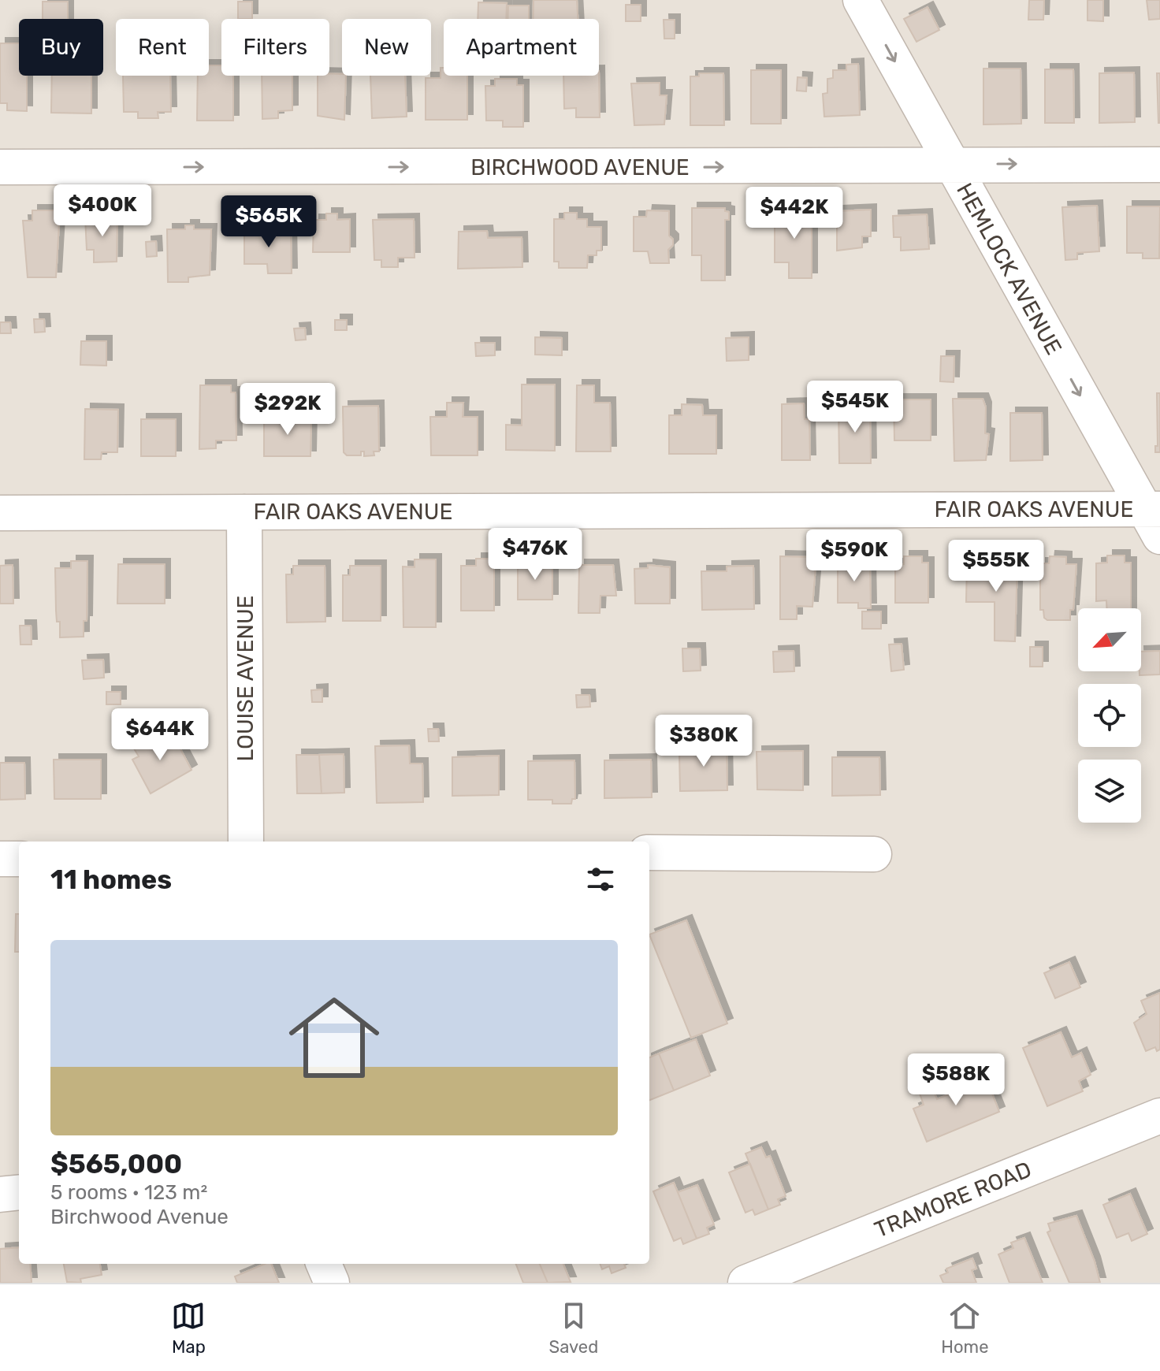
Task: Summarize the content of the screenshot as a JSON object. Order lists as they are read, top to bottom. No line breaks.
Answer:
{"streets":{"street":["BIRCHWOOD AVENUE","HEMLOCK AVENUE","FAIR OAKS AVENUE","LOUISE AVENUE","TRAMORE ROAD"]},"crossings":[["BIRCHWOOD AVENUE","HEMLOCK AVENUE"],["HEMLOCK AVENUE","FAIR OAKS AVENUE"],["FAIR OAKS AVENUE","LOUISE AVENUE"]],"one_way":["BIRCHWOOD AVENUE","HEMLOCK AVENUE"],"north":"bottom left","page":{"chip":["Buy","Rent","Filters","New","Apartment"],"price":["$400K","$442K","$565K","$545K","$292K","$476K","$590K","$555K","$644K","$380K","$588K"],"heading":"11 homes","list":[{"name":"$565,000","note":"5 rooms · 123 m² · Birchwood Avenue"}],"tabs":["Map","Saved","Home"]}}
